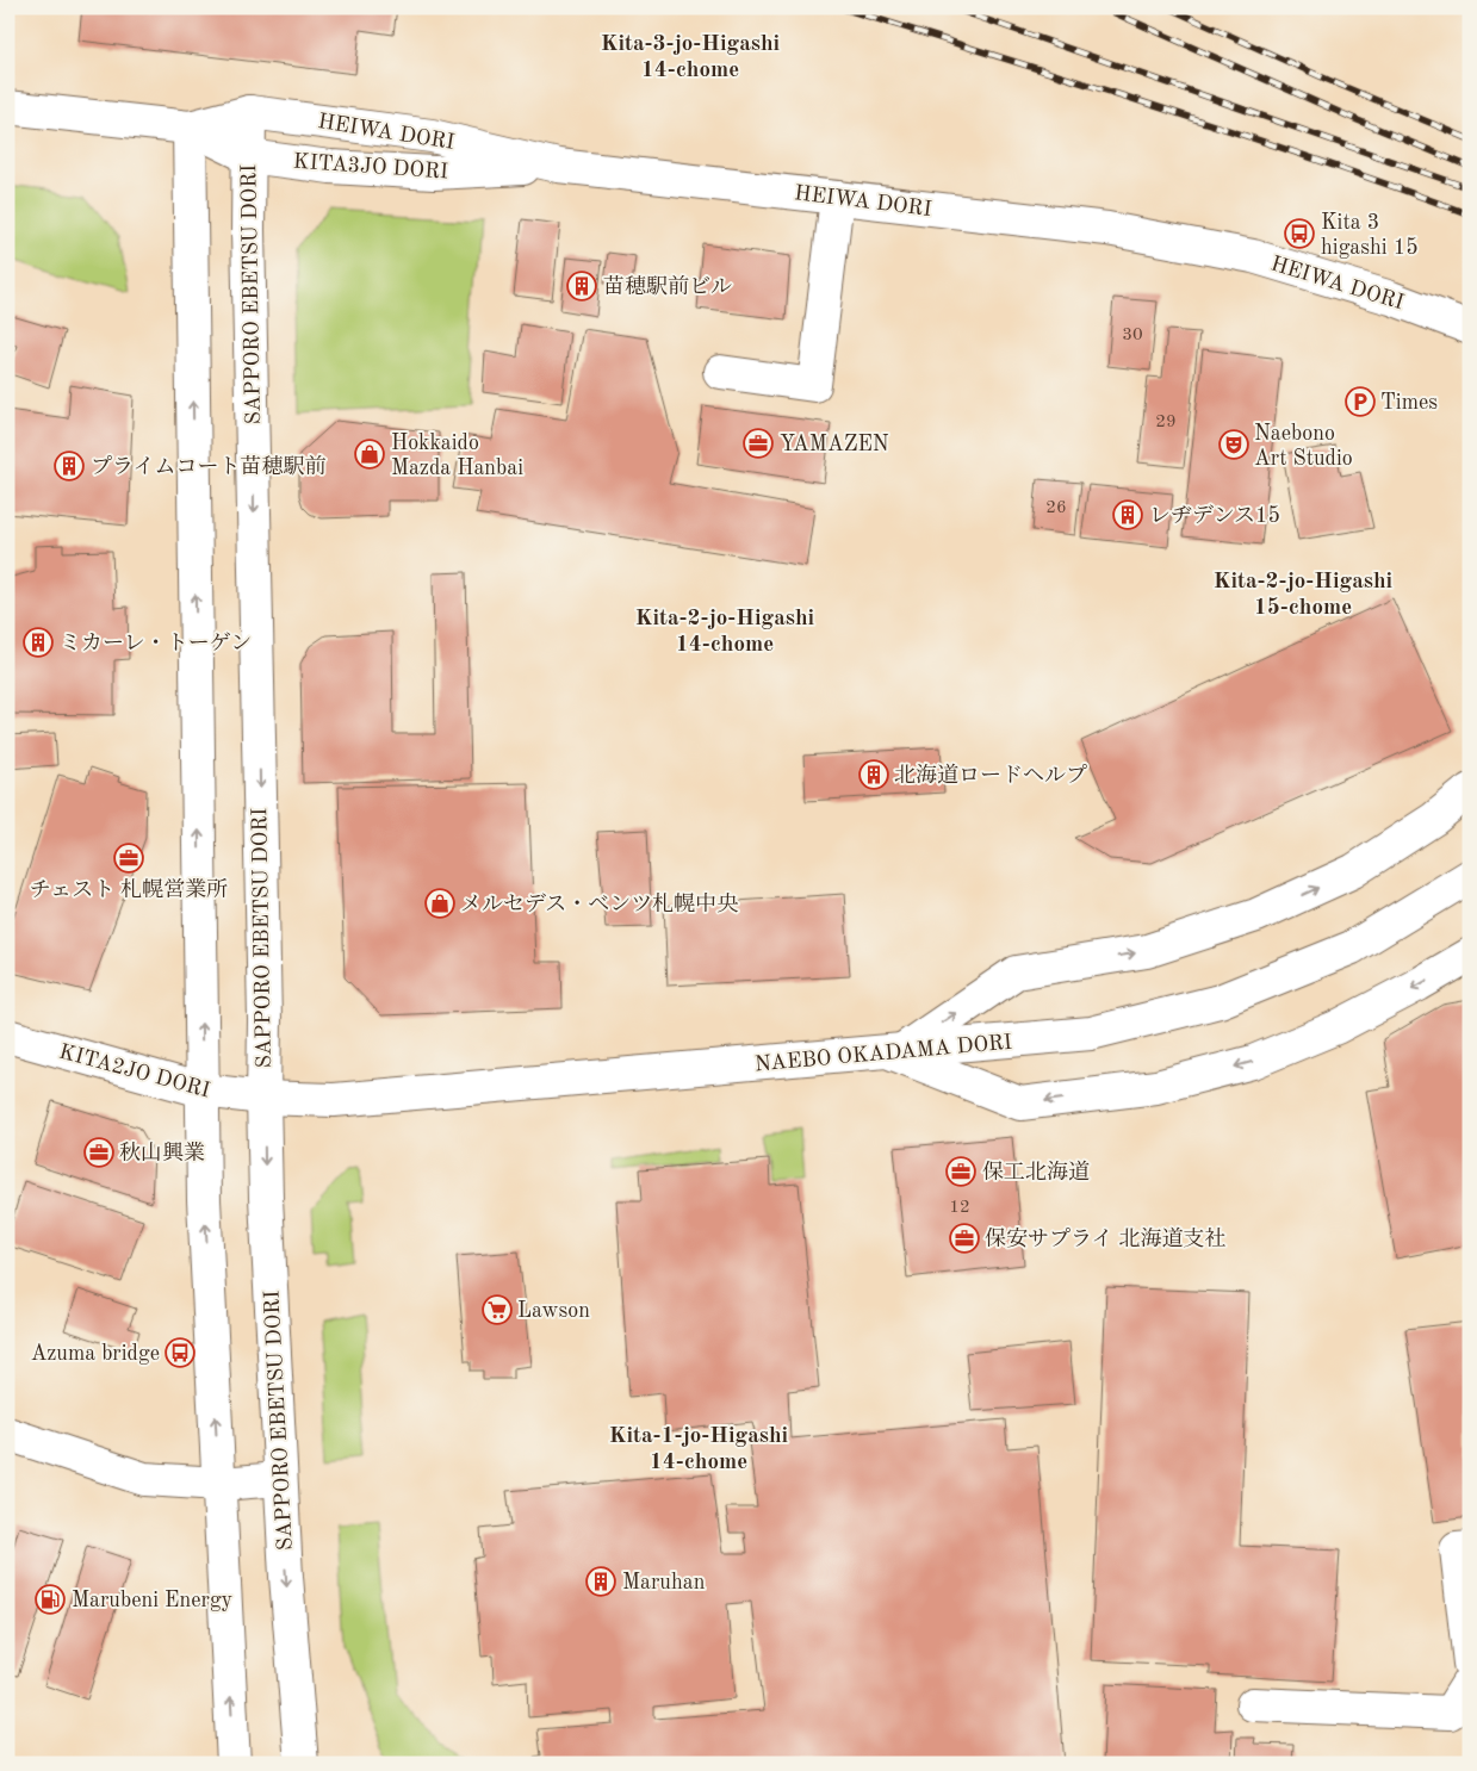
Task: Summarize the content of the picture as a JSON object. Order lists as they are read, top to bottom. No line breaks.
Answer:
{"streets":{"street":["HEIWA DORI","KITA3JO DORI","SAPPORO EBETSU DORI","NAEBO OKADAMA DORI","KITA2JO DORI"]},"crossings":[["HEIWA DORI","KITA3JO DORI"],["HEIWA DORI","SAPPORO EBETSU DORI"],["KITA3JO DORI","SAPPORO EBETSU DORI"],["SAPPORO EBETSU DORI","NAEBO OKADAMA DORI"],["SAPPORO EBETSU DORI","KITA2JO DORI"],["NAEBO OKADAMA DORI","KITA2JO DORI"]],"districts":["Kita-3-jo-Higashi 14-chome","Kita-2-jo-Higashi 15-chome","Kita-2-jo-Higashi 14-chome","Kita-1-jo-Higashi 14-chome"],"places":{"bus stop":["Kita 3 higashi 15","Azuma bridge"],"building":["苗穂駅前ビル","プライムコート苗穂駅前","レヂデンス15","ミカーレ・トーゲン","北海道ロードヘルプ","Maruhan"],"parking":["Times"],"office":["YAMAZEN","チェスト 札幌営業所","秋山興業","保工北海道","保安サプライ 北海道支社"],"theatre":["Naebono Art Studio"],"shop":["Hokkaido Mazda Hanbai","メルセデス・ベンツ札幌中央"],"supermarket":["Lawson"],"fuel station":["Marubeni Energy"]},"house_numbers":["30","29","26","12"]}
